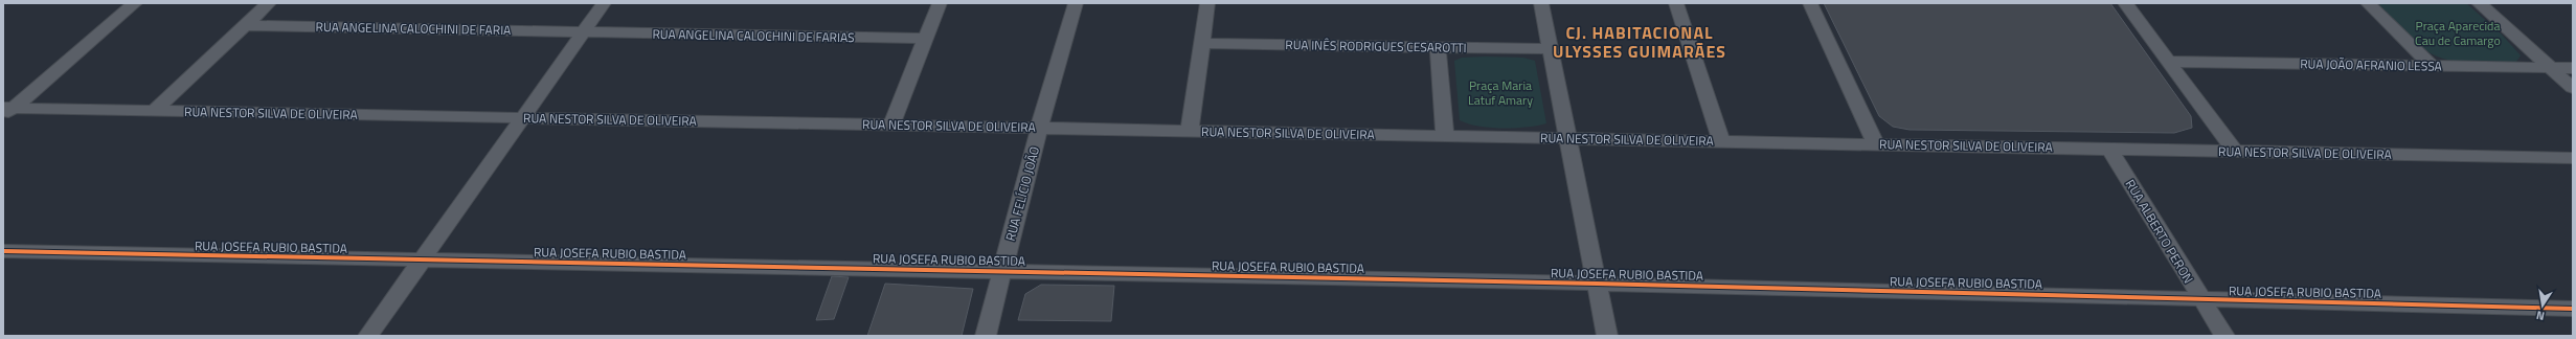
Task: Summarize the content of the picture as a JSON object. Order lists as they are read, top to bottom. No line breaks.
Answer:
{"streets":{"street":["RUA ANGELINA CALOCHINI DE FARIA","RUA ANGELINA CALOCHINI DE FARIAS","RUA INÊS RODRIGUES CESAROTTI","RUA JOÃO AFRANIO LESSA","RUA NESTOR SILVA DE OLIVEIRA","RUA FELÍCIO JOÃO","RUA ALBERTO PERON","RUA JOSEFA RUBIO BASTIDA"]},"crossings":[["RUA ANGELINA CALOCHINI DE FARIA","RUA ANGELINA CALOCHINI DE FARIAS"],["RUA NESTOR SILVA DE OLIVEIRA","RUA FELÍCIO JOÃO"],["RUA NESTOR SILVA DE OLIVEIRA","RUA ALBERTO PERON"],["RUA FELÍCIO JOÃO","RUA JOSEFA RUBIO BASTIDA"],["RUA ALBERTO PERON","RUA JOSEFA RUBIO BASTIDA"]],"districts":["CJ. HABITACIONAL ULYSSES GUIMARÃES"],"parks":["Praça Aparecida Cau de Camargo","Praça Maria Latuf Amary"],"north":"bottom"}
